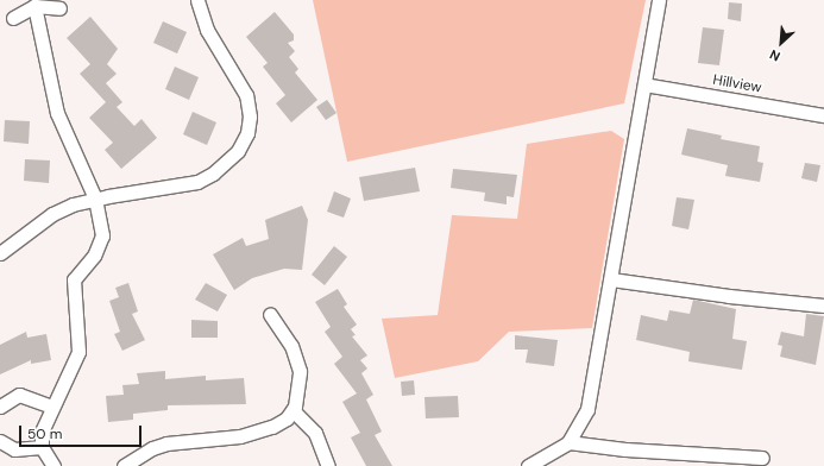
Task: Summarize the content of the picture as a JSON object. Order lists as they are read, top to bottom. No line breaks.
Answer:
{"streets":{"street":["Hillview"]},"scale_bar":"50 m","north":"bottom left"}
